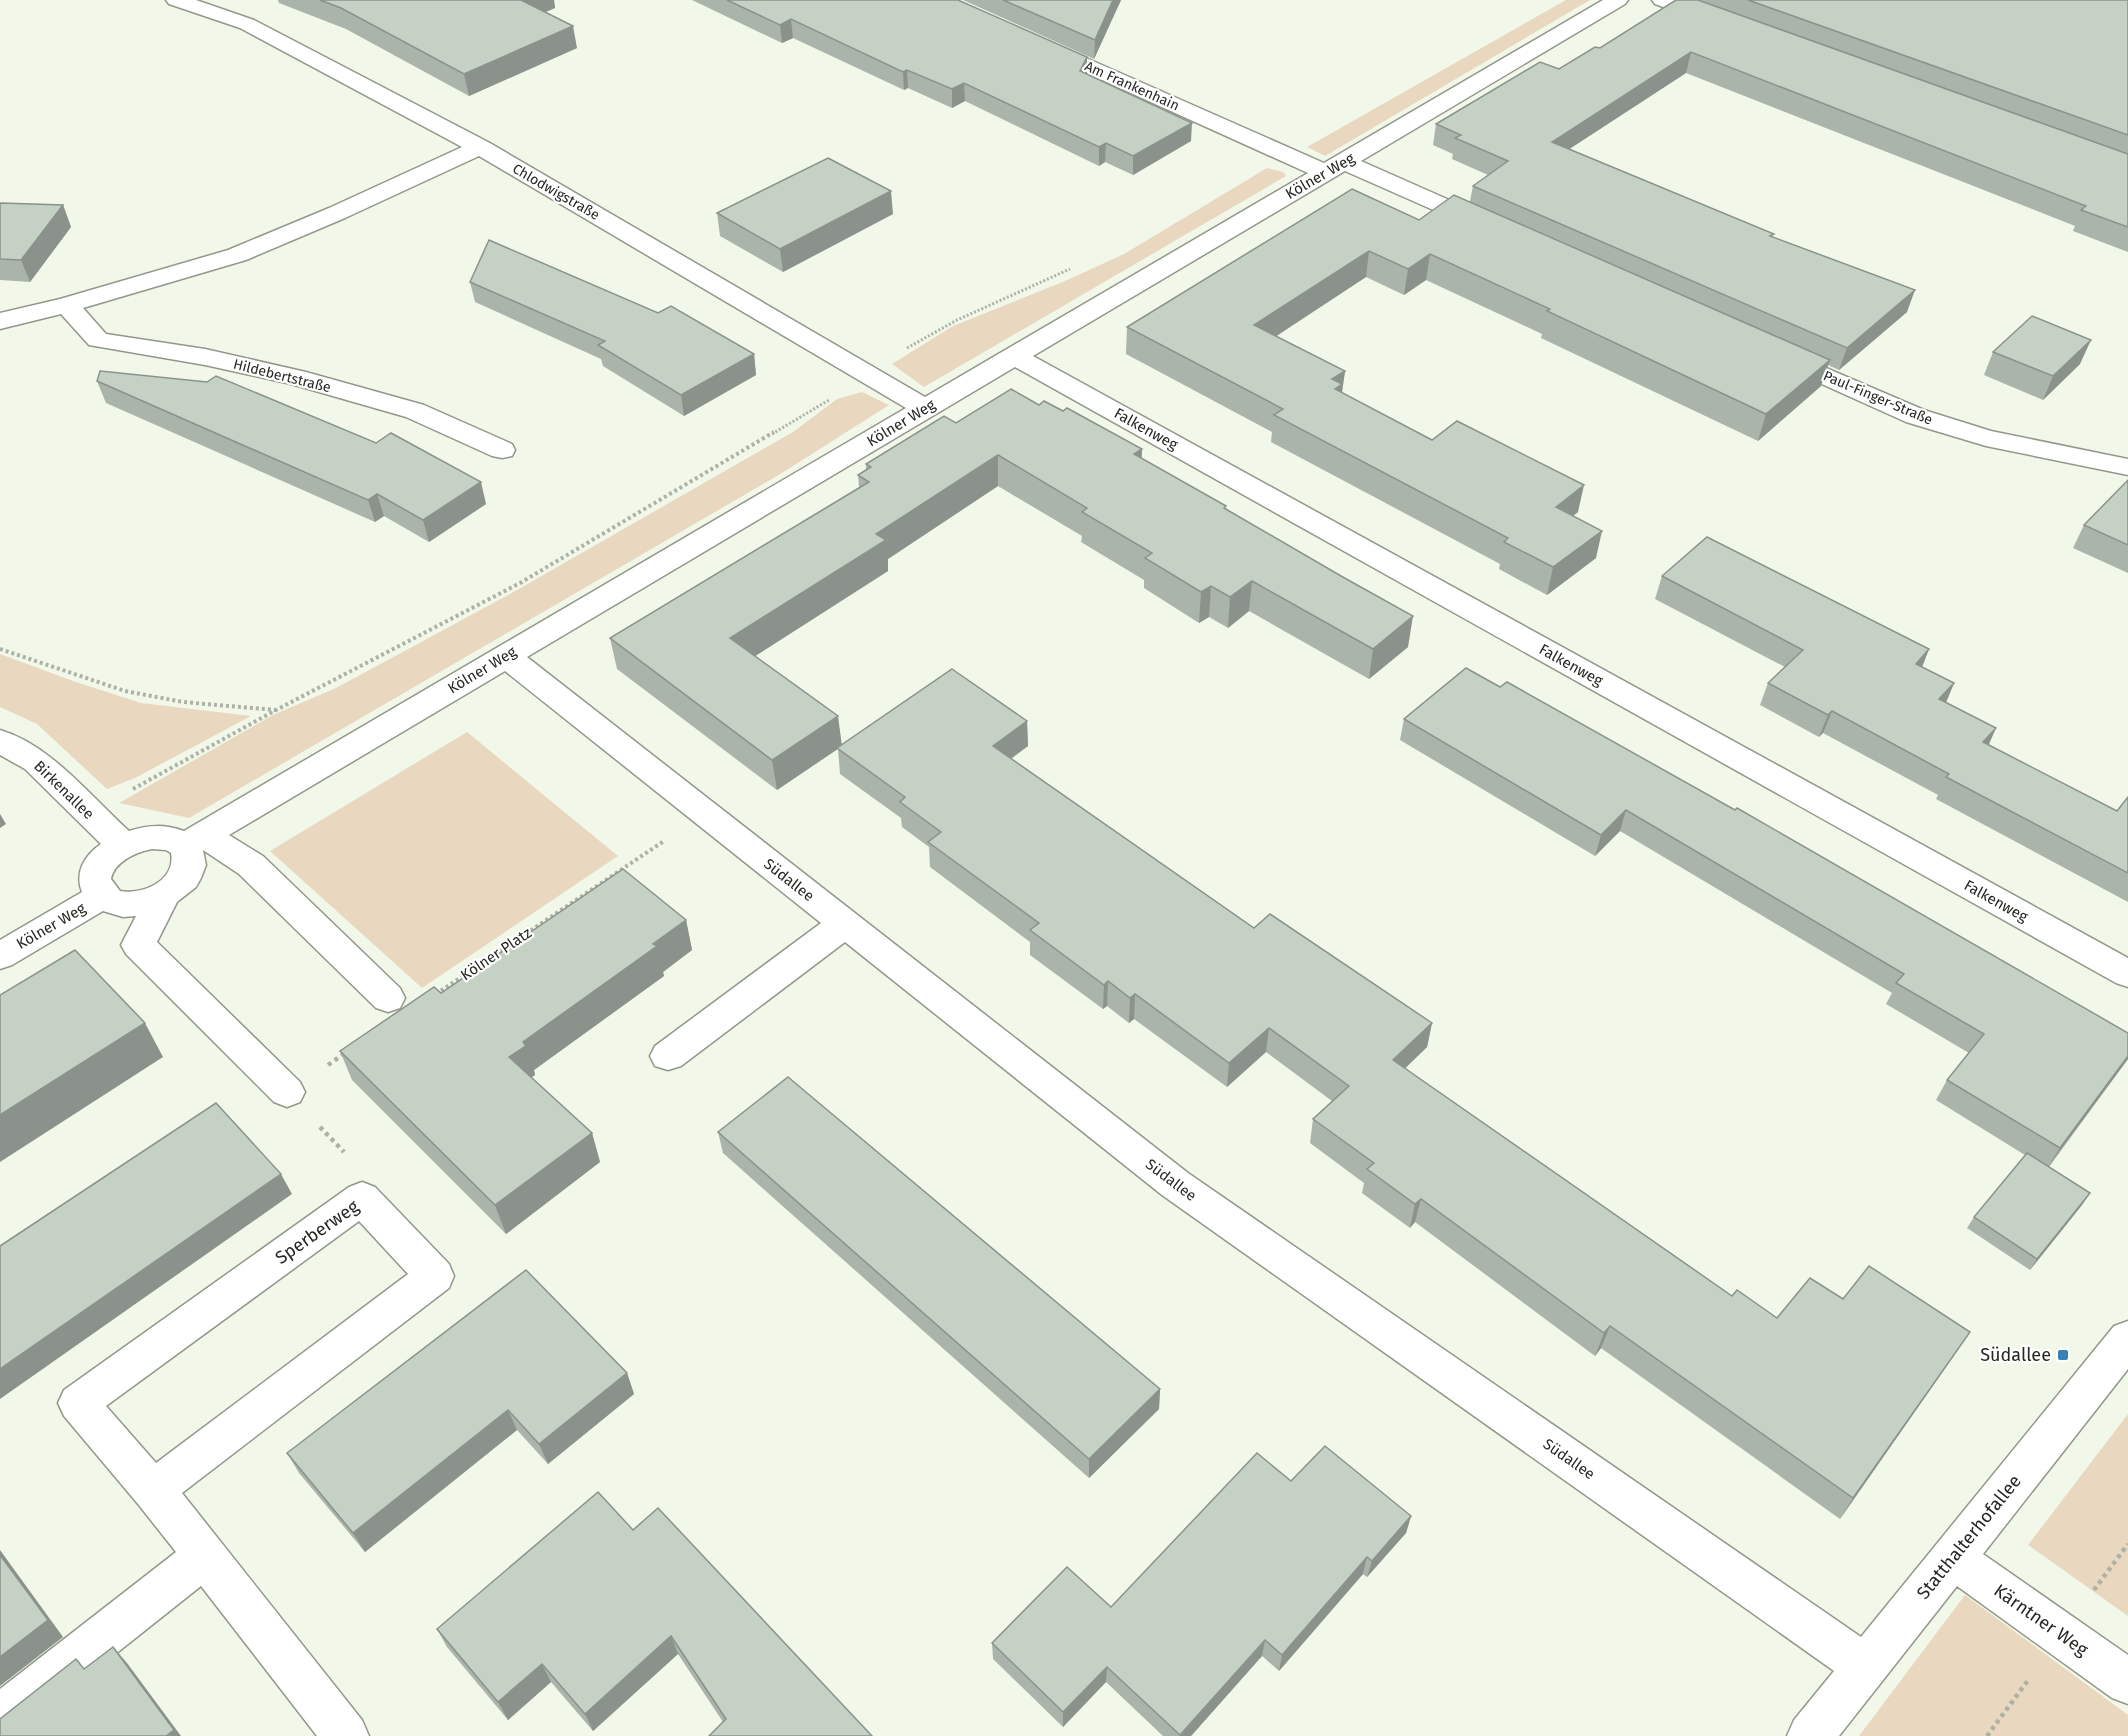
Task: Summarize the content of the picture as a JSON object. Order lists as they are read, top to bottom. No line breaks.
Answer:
{"streets":{"street":["Am Frankenhain","Kölner Weg","Chlodwigstraße","Hildebertstraße","Paul-Finger-Straße","Falkenweg","Birkenallee","Südallee","Sperberweg","Statthalterhofallee","Kärntner Weg"],"path":["Kölner Platz"]},"crossings":[["Am Frankenhain","Kölner Weg"],["Kölner Weg","Chlodwigstraße"],["Kölner Weg","Falkenweg"],["Kölner Weg","Südallee"],["Südallee","Kölner Platz"],["Südallee","Statthalterhofallee"],["Statthalterhofallee","Kärntner Weg"]],"places":{"transit":["Südallee"]}}
